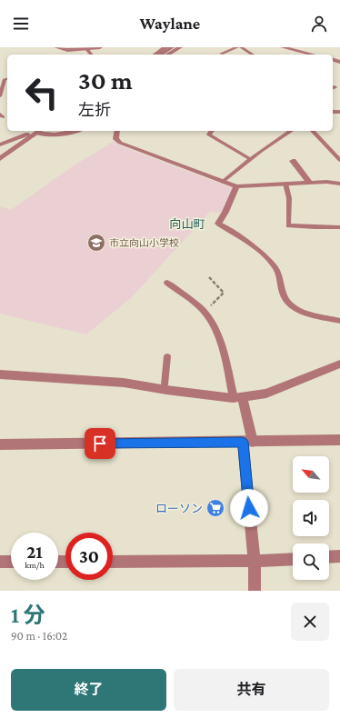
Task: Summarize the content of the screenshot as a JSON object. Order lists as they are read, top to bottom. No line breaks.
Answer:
{"districts":["向山町"],"places":{"school or university":["市立向山小学校"],"supermarket":["ローソン"]},"north":"top left","page":{"header":"Waylane","turn":["30 m","左折"],"speed":"21 km/h","limit":"30","heading":["1 分","90 m · 16:02"],"buttons":["終了","共有"]}}
